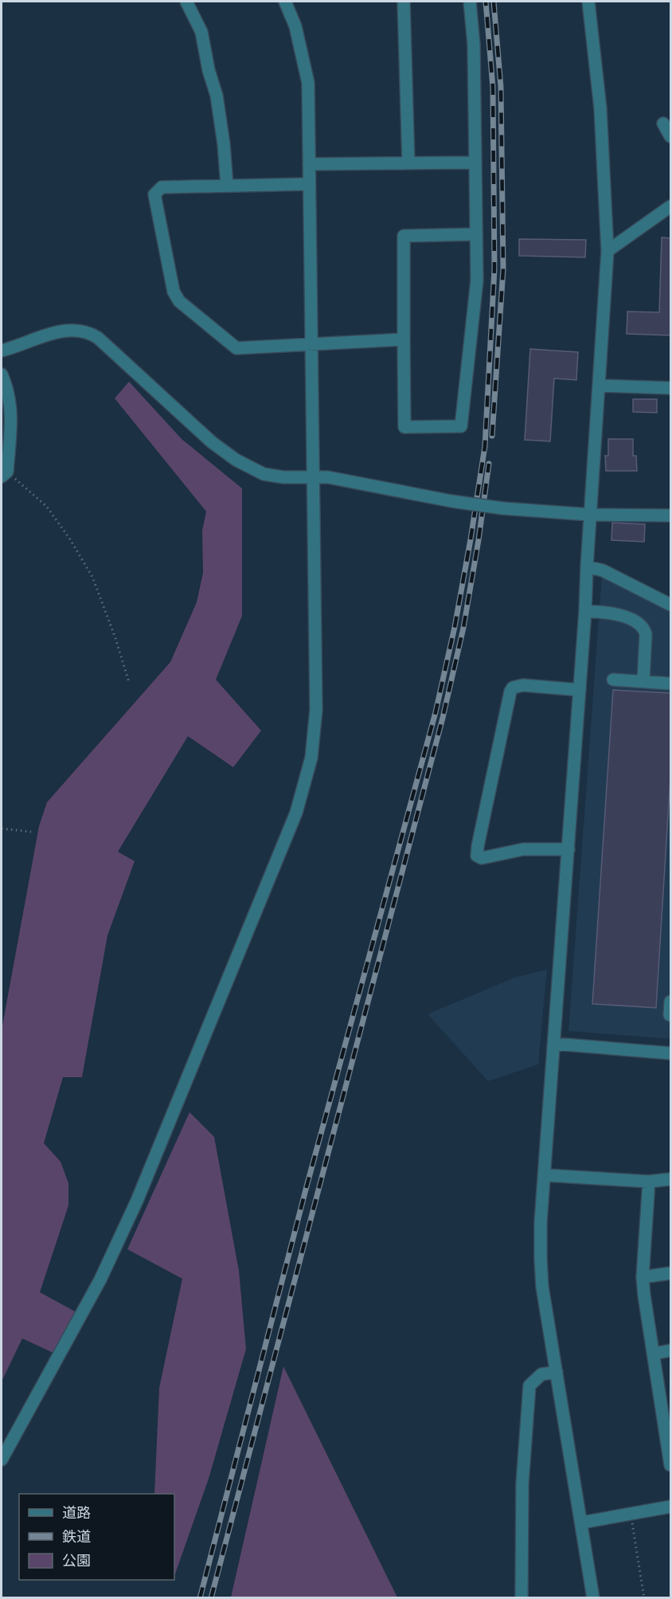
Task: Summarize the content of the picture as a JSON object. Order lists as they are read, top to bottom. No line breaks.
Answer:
{"legend":["道路","鉄道","公園"]}
